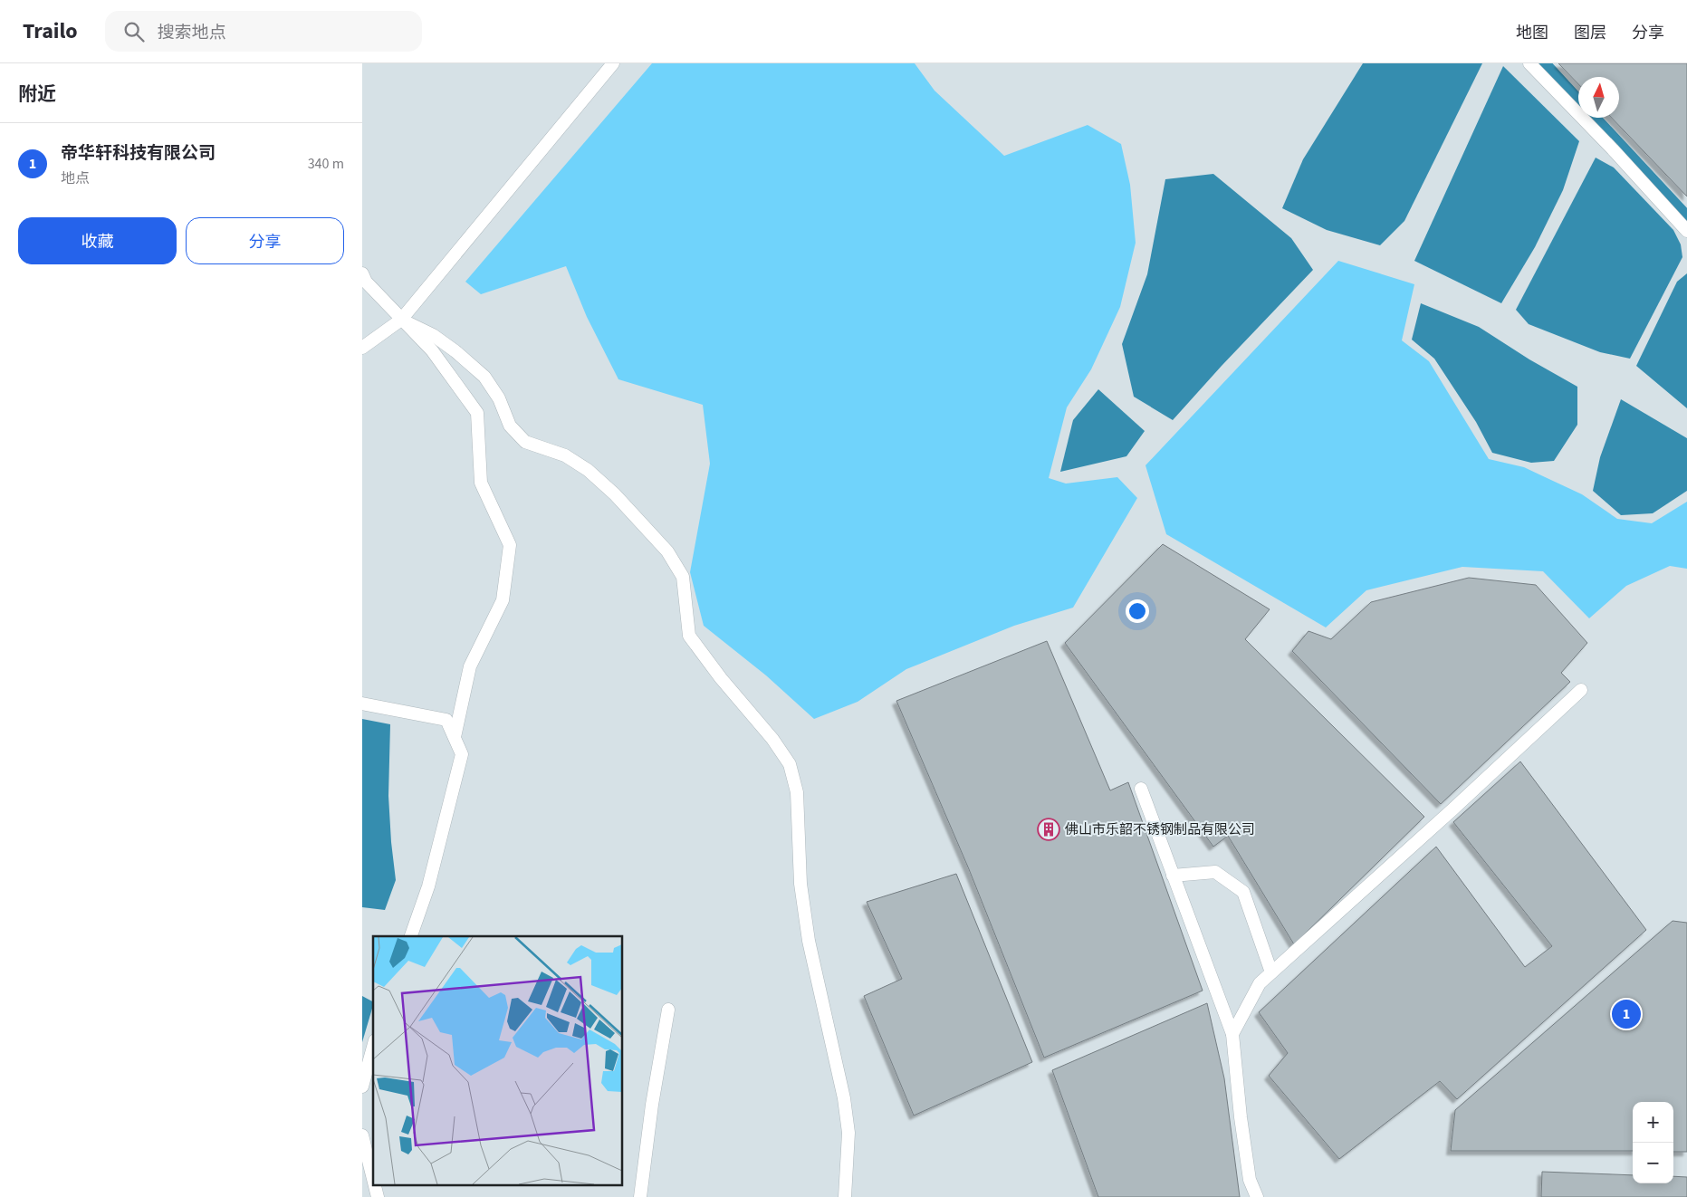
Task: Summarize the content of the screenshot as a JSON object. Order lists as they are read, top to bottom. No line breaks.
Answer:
{"places":{"building":["佛山市乐韶不锈钢制品有限公司"]},"north":"top","page":{"header":"Trailo","search":"搜索地点","nav":["地图","图层","分享"],"heading":"附近","list":[{"mark":"1","name":"帝华轩科技有限公司","note":"地点","value":"340 m"}],"buttons":["收藏","分享"],"pins":"1","map_buttons":["+","−"]}}
